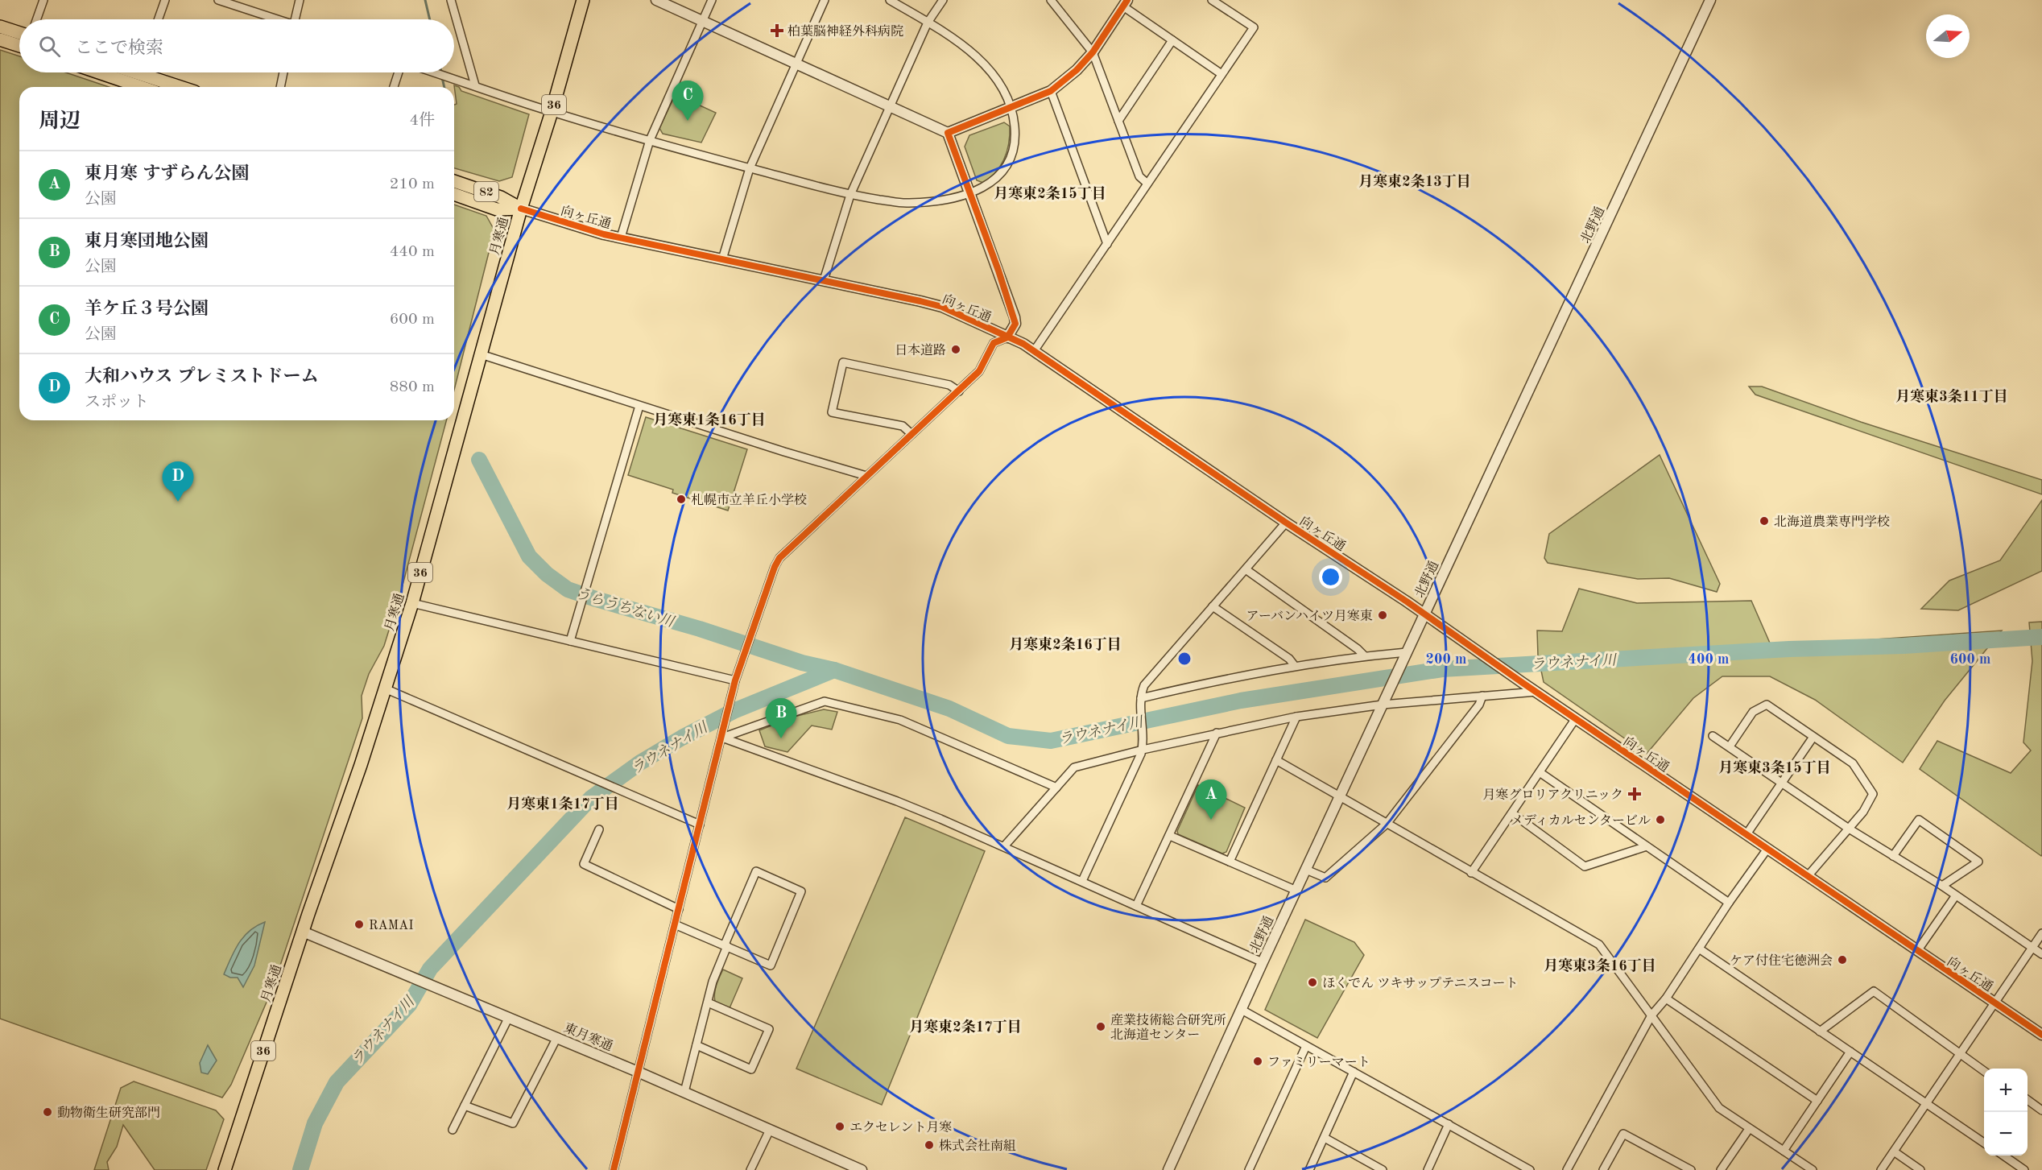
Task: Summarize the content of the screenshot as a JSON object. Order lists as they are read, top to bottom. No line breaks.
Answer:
{"streets":{"main road":["36","82","月寒通"],"street":["向ヶ丘通","北野通","東月寒通"]},"crossings":[["82","向ヶ丘通"],["82","月寒通"],["向ヶ丘通","北野通"],["向ヶ丘通","月寒通"],["月寒通","東月寒通"]],"districts":["月寒東2条13丁目","月寒東2条15丁目","月寒東3条11丁目","月寒東1条16丁目","月寒東2条16丁目","月寒東3条15丁目","月寒東1条17丁目","月寒東3条16丁目","月寒東2条17丁目"],"water":["うらうちない川","ラウネナイ川"],"places":{"health":["柏葉脳神経外科病院","月寒グロリアクリニック"],"other":["日本道路","札幌市立羊丘小学校","北海道農業専門学校","アーバンハイツ月寒東","メディカルセンタービル","RAMAI","ケア付住宅徳洲会","ほくでん ツキサップテニスコート","産業技術総合研究所 北海道センター","ファミリーマート","動物衛生研究部門","エクセレント月寒","株式会社南組"]},"north":"right","page":{"search":"ここで検索","pins":["C","D","B","A"],"heading":["周辺","4件"],"list":[{"mark":"A","name":"東月寒 すずらん公園","note":"公園","value":"210 m"},{"mark":"B","name":"東月寒団地公園","note":"公園","value":"440 m"},{"mark":"C","name":"羊ケ丘３号公園","note":"公園","value":"600 m"},{"mark":"D","name":"大和ハウス プレミストドーム","note":"スポット","value":"880 m"}],"map_buttons":["+","−"]},"rings":["200 m","400 m","600 m"]}
